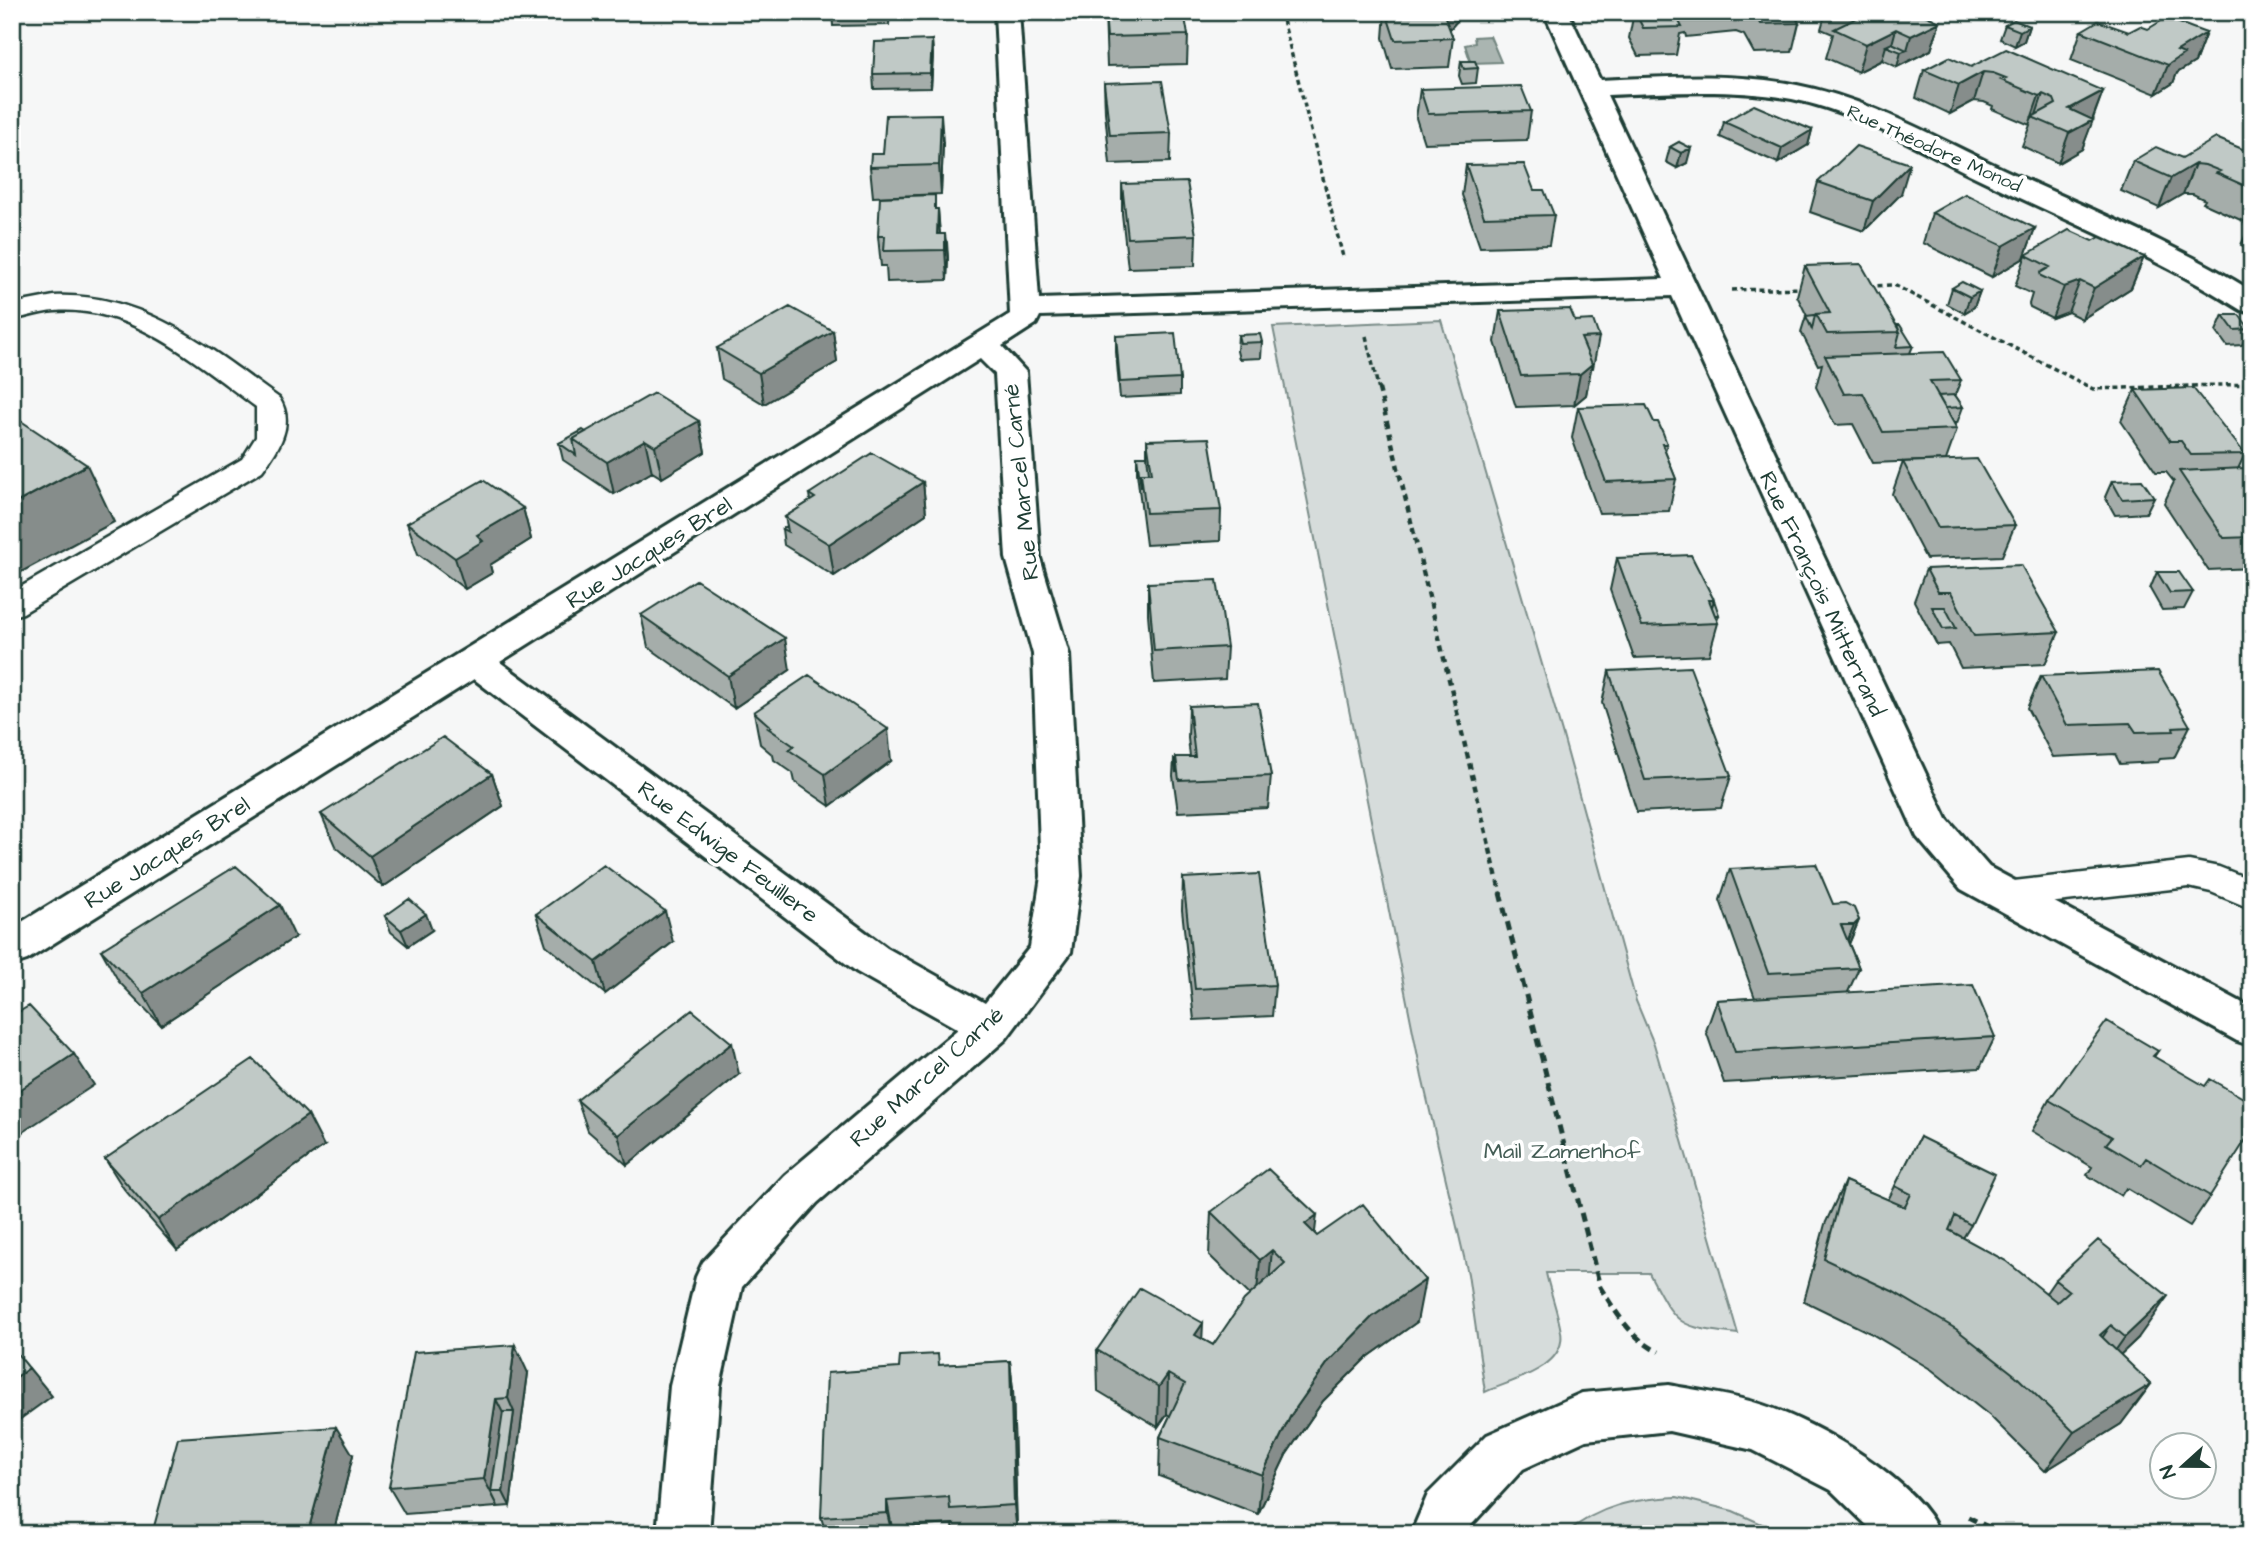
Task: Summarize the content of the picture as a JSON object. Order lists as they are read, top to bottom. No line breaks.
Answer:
{"streets":{"street":["Rue Théodore Monod","Rue Marcel Carné","Rue Jacques Brel","Rue François Mitterrand","Rue Edwige Feuillere"]},"crossings":[["Rue Théodore Monod","Rue François Mitterrand"],["Rue Marcel Carné","Rue Jacques Brel"],["Rue Marcel Carné","Rue Edwige Feuillere"],["Rue Jacques Brel","Rue Edwige Feuillere"]],"parks":["Mail Zamenhof"],"north":"left"}
